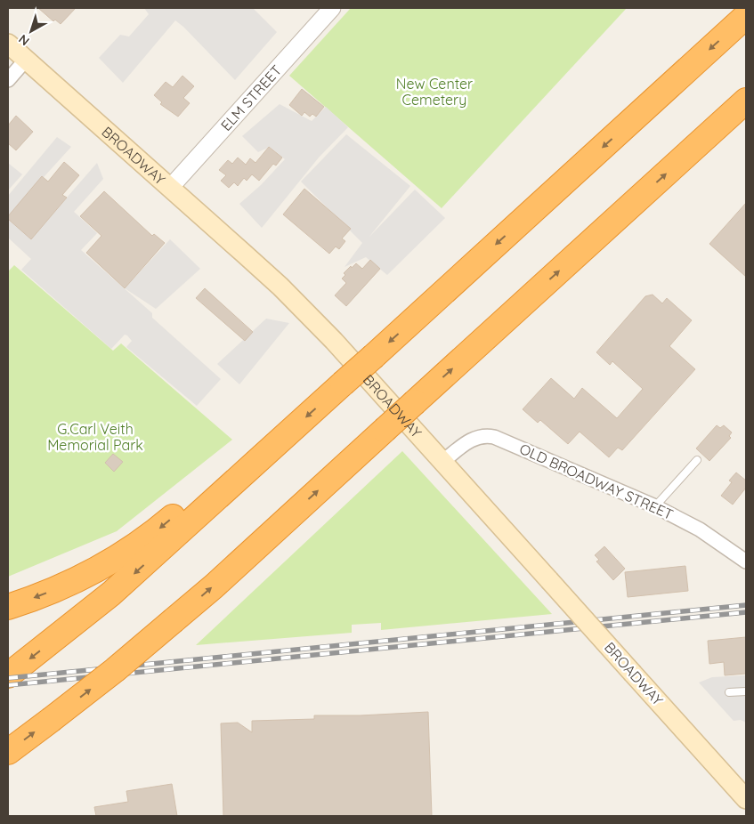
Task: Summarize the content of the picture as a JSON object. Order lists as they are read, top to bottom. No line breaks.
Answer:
{"streets":{"main road":["BROADWAY"],"street":["ELM STREET","OLD BROADWAY STREET"]},"crossings":[["ELM STREET","BROADWAY"],["BROADWAY","OLD BROADWAY STREET"]],"parks":["New Center Cemetery","G.Carl Veith Memorial Park"],"north":"bottom left"}
